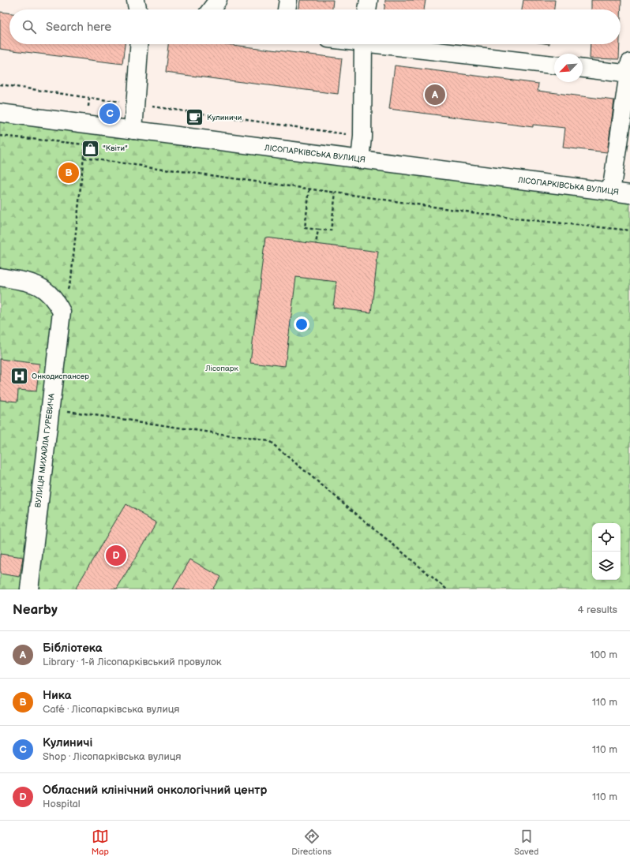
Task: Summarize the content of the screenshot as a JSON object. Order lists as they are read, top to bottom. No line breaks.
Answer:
{"streets":{"street":["ЛІСОПАРКІВСЬКА ВУЛИЦЯ","ВУЛИЦЯ МИХАЙЛА ГУРЕВИЧА"]},"parks":["Лісопарк"],"places":{"cafe":["Кулиничи"],"shop":["\"Квіти\""],"hospital":["Онкодиспансер"]},"north":"bottom left","page":{"search":"Search here","pins":["A","C","B","D"],"heading":["Nearby","4 results"],"list":[{"mark":"A","name":"Бібліотека","note":"Library · 1-й Лісопарківський провулок","value":"100 m"},{"mark":"B","name":"Ника","note":"Café · Лісопарківська вулиця","value":"110 m"},{"mark":"C","name":"Кулиничі","note":"Shop · Лісопарківська вулиця","value":"110 m"},{"mark":"D","name":"Обласний клінічний онкологічний центр","note":"Hospital","value":"110 m"}],"nav":["Map","Directions","Saved"]}}
